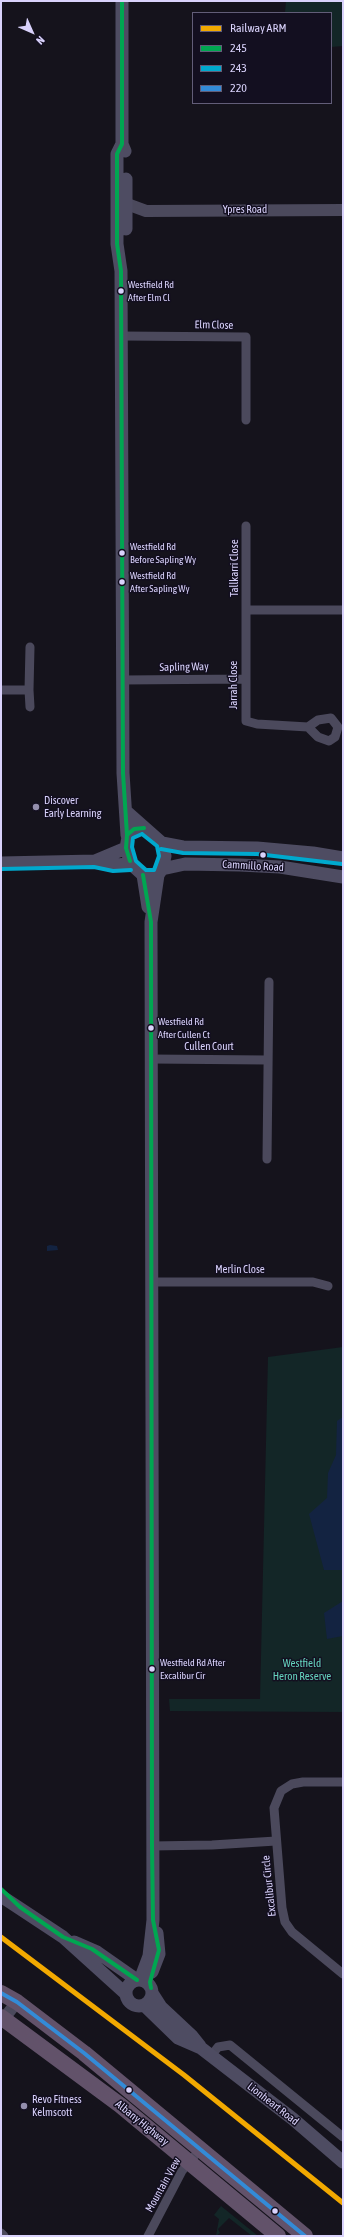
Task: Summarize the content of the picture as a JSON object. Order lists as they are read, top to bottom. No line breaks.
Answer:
{"streets":{"highway":["Albany Highway"],"main road":["Cammillo Road","Lionheart Road"],"street":["Ypres Road","Elm Close","Tallkarri Close","Sapling Way","Jarrah Close","Cullen Court","Merlin Close","Excalibur Circle","Mountain View"]},"crossings":[["Tallkarri Close","Jarrah Close"],["Sapling Way","Jarrah Close"],["Albany Highway","Mountain View"]],"parks":["Westfield Heron Reserve"],"places":["Westfield Rd After Elm Cl","Westfield Rd Before Sapling Wy","Westfield Rd After Sapling Wy","Discover Early Learning","Westfield Rd After Cullen Ct","Westfield Rd After Excalibur Cir","Revo Fitness Kelmscott"],"lines":["transit line 245","transit line 243","rail line ARM","transit line 220"],"legend":["Railway ARM","245","243","220"],"north":"bottom right"}
